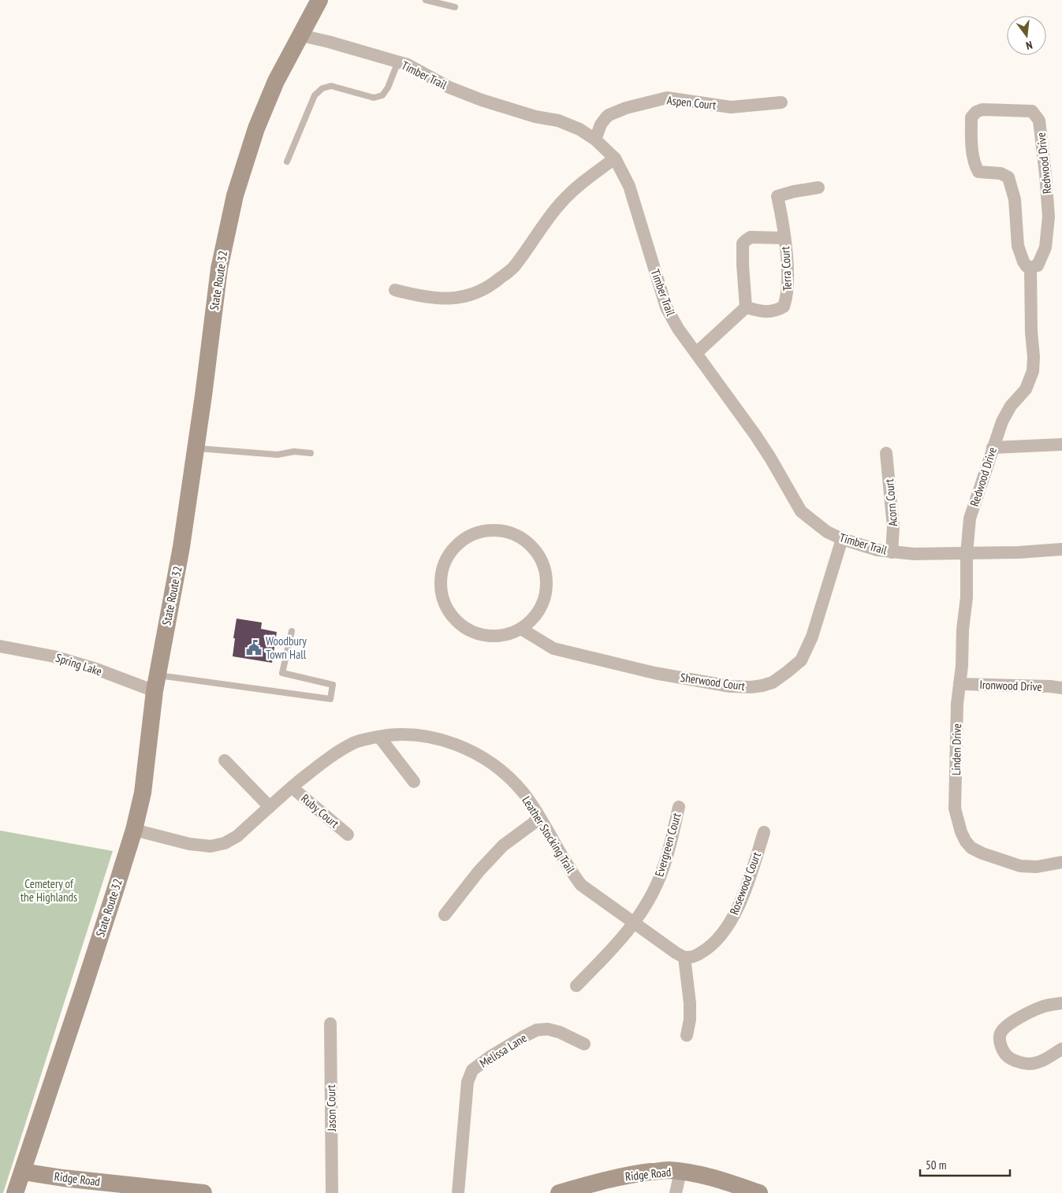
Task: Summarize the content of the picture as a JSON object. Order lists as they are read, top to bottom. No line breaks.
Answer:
{"streets":{"main road":["State Route 32","Ridge Road"],"street":["Timber Trail","Aspen Court","Redwood Drive","Terra Court","Acorn Court","Spring Lake","Sherwood Court","Ironwood Drive","Linden Drive","Ruby Court","Leather Stocking Trail","Evergreen Court","Rosewood Court","Melissa Lane","Jason Court"]},"crossings":[["Timber Trail","Aspen Court"],["Timber Trail","Redwood Drive"],["Timber Trail","State Route 32"],["Timber Trail","Acorn Court"],["Timber Trail","Sherwood Court"],["Timber Trail","Linden Drive"],["Redwood Drive","Linden Drive"],["State Route 32","Spring Lake"],["State Route 32","Leather Stocking Trail"],["State Route 32","Ridge Road"],["Ironwood Drive","Linden Drive"],["Ruby Court","Leather Stocking Trail"],["Leather Stocking Trail","Evergreen Court"],["Leather Stocking Trail","Rosewood Court"]],"parks":["Cemetery of the Highlands"],"places":{"public building":["Woodbury Town Hall"]},"scale_bar":"50 m","north":"bottom"}
